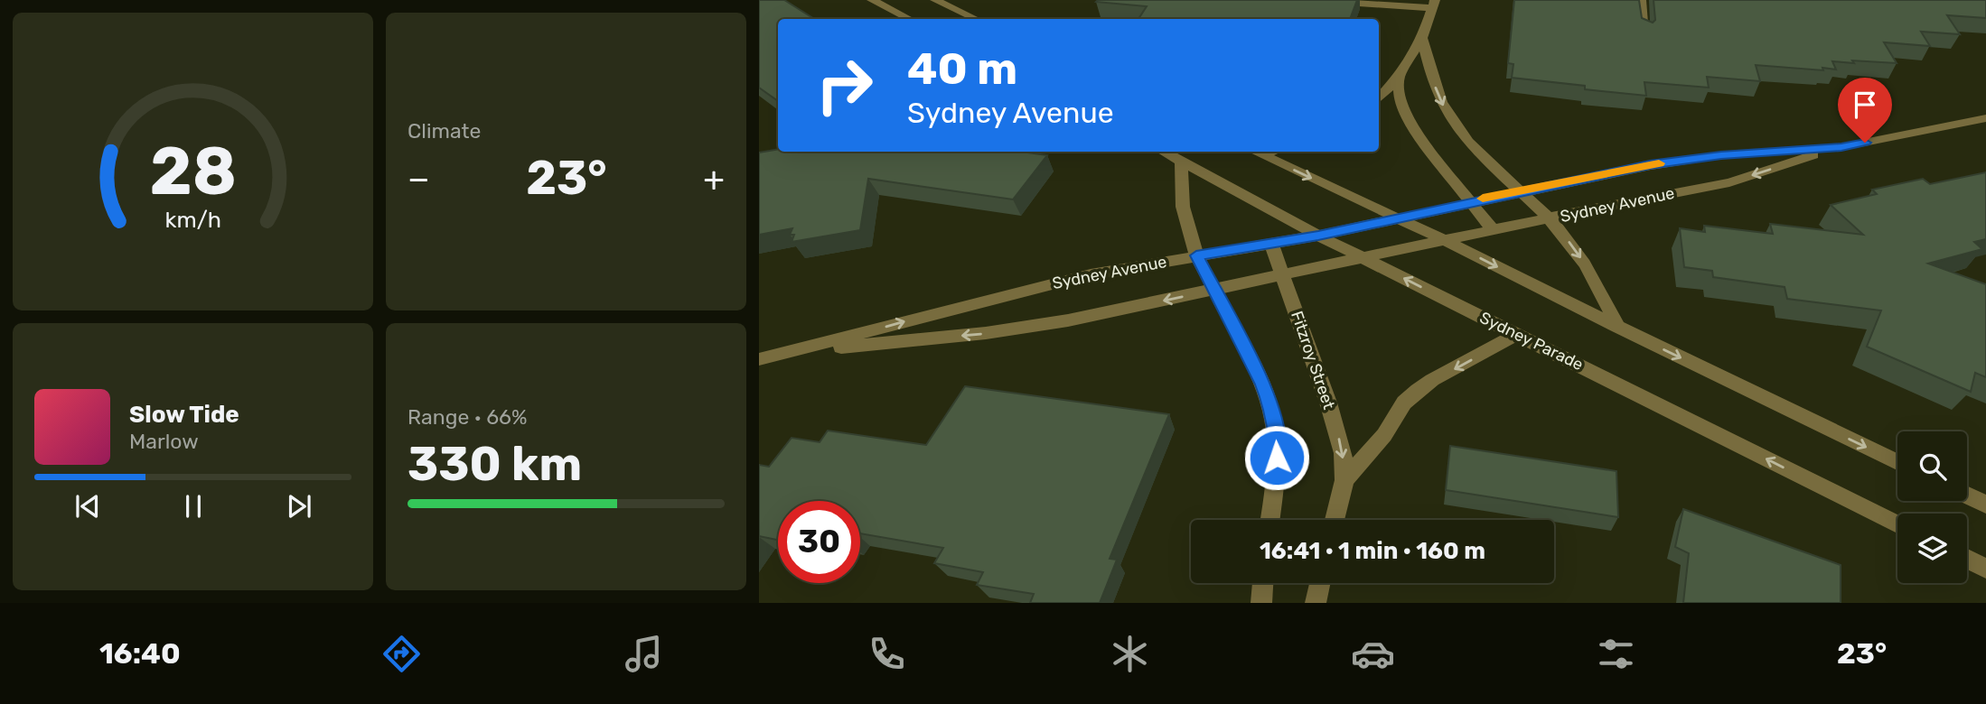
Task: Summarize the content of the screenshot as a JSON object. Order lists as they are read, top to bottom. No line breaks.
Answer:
{"streets":{"street":["Sydney Avenue","Sydney Parade","Fitzroy Street"]},"crossings":[["Sydney Avenue","Sydney Parade"],["Sydney Avenue","Fitzroy Street"],["Sydney Parade","Fitzroy Street"]],"one_way":["Fitzroy Street"],"page":{"tile":["Climate",["Range · 66%","330 km"]],"turn":["40 m","Sydney Avenue"],"heat":["−","23°","+"],"song":["Slow Tide","Marlow"],"limit":"30","trip":"16:41 · 1 min · 160 m","tabs":["16:40","23°"],"gauge":["28","km/h"]}}
